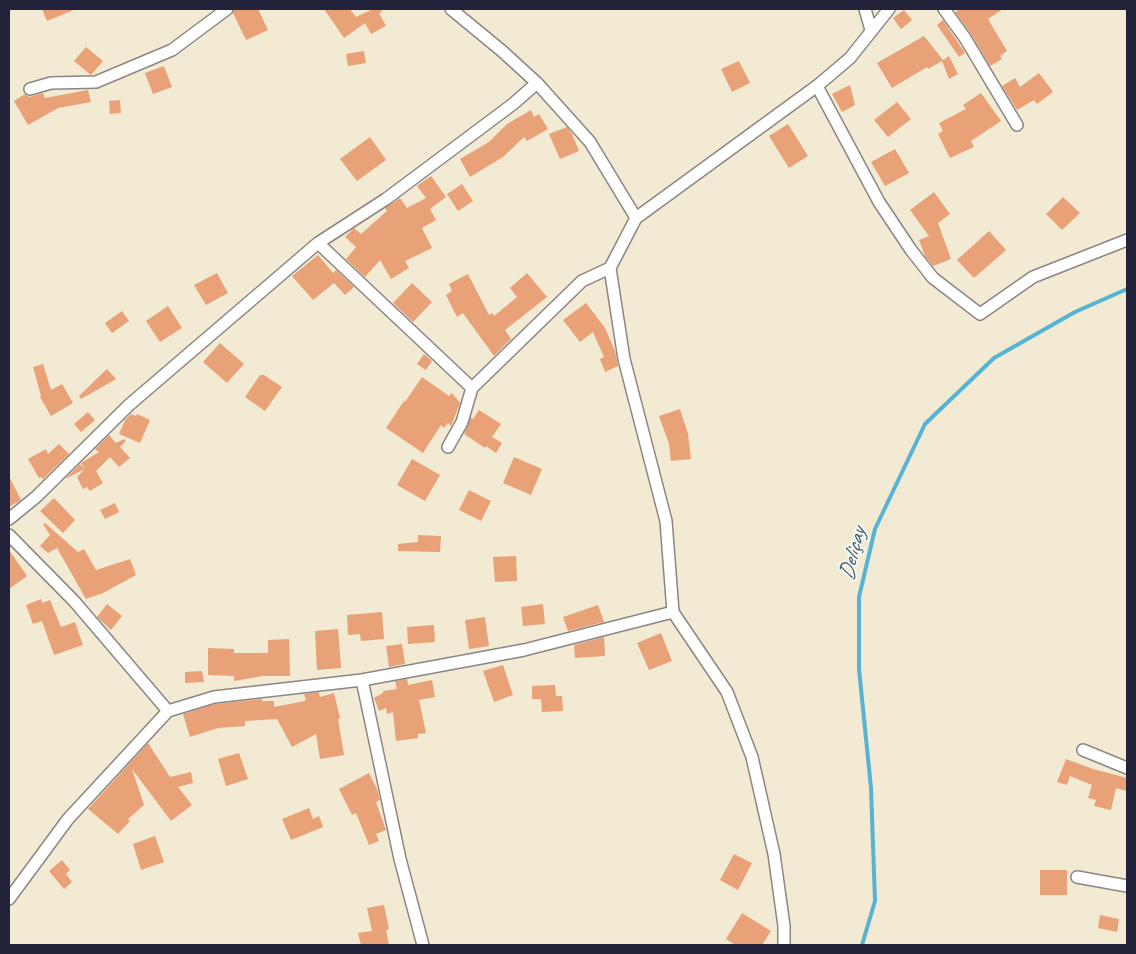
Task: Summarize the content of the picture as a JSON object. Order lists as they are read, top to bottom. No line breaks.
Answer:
{"water":["Deliçay"]}
